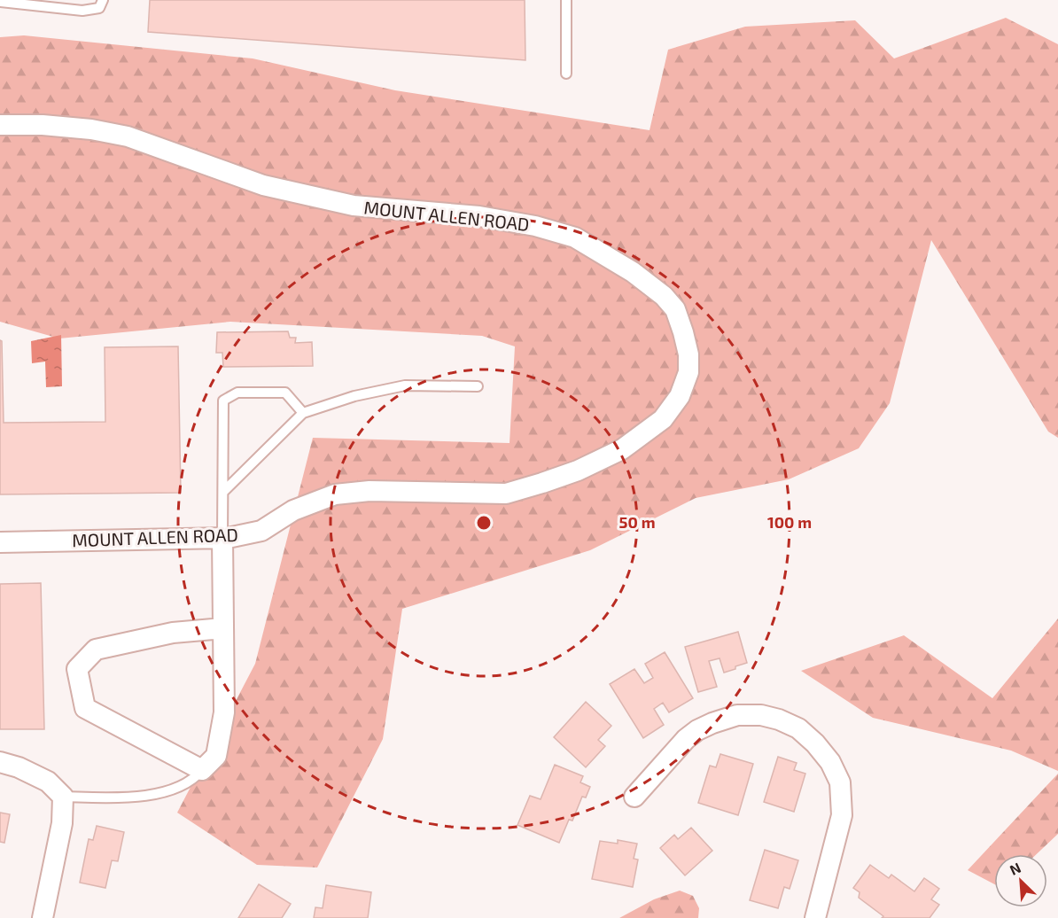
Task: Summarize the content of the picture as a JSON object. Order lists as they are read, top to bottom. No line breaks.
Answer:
{"streets":{"street":["MOUNT ALLEN ROAD"]},"north":"top left","rings":["50 m","100 m"]}
